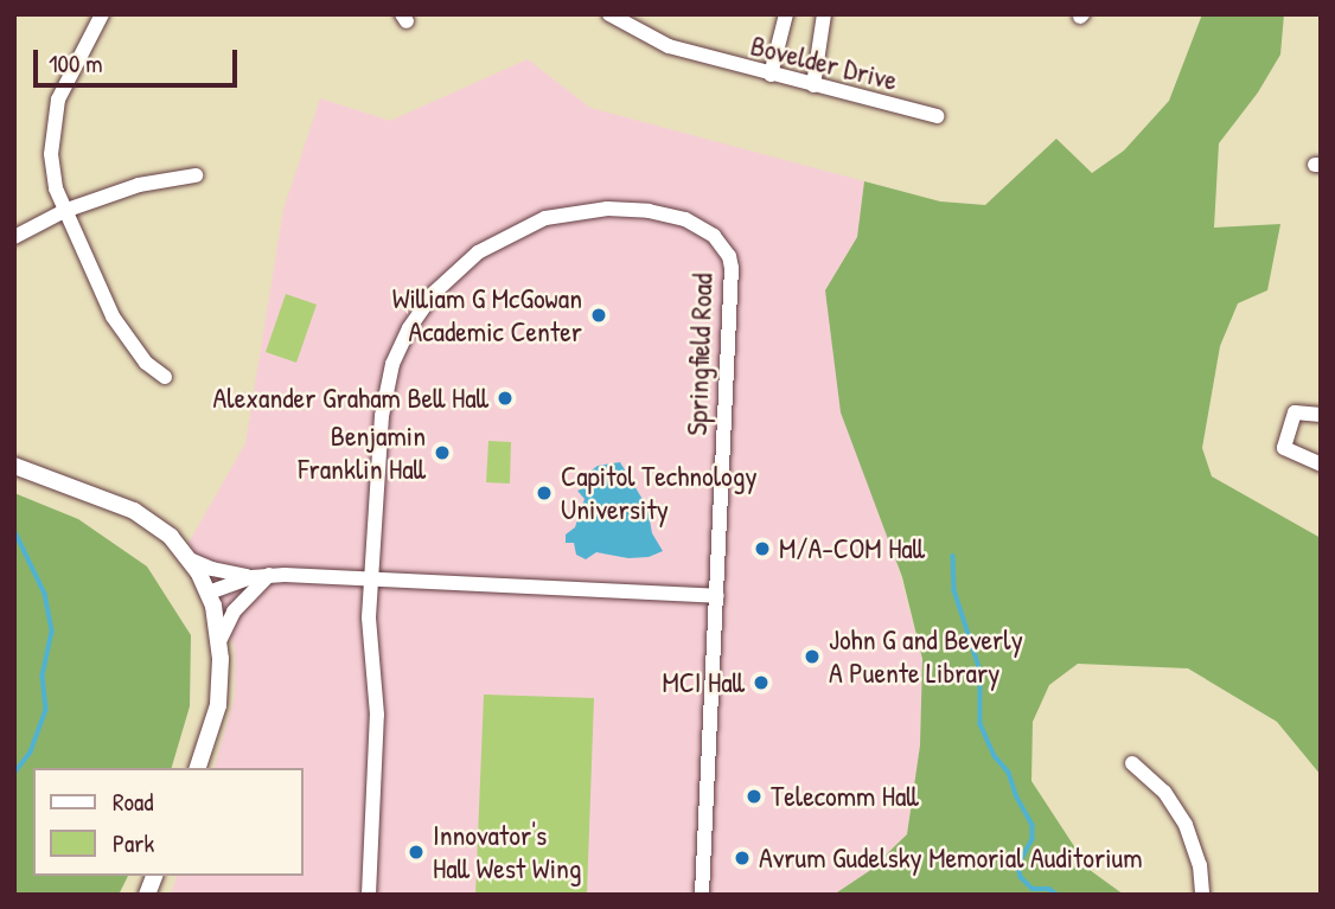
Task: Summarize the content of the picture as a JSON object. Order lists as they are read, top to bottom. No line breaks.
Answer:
{"streets":{"street":["Bovelder Drive","Springfield Road"]},"places":["William G McGowan Academic Center","Alexander Graham Bell Hall","Benjamin Franklin Hall","Capitol Technology University","M/A-COM Hall","John G and Beverly A Puente Library","MCI Hall","Telecomm Hall","Innovator's Hall West Wing","Avrum Gudelsky Memorial Auditorium"],"legend":["Road","Park"],"scale_bar":"100 m"}
